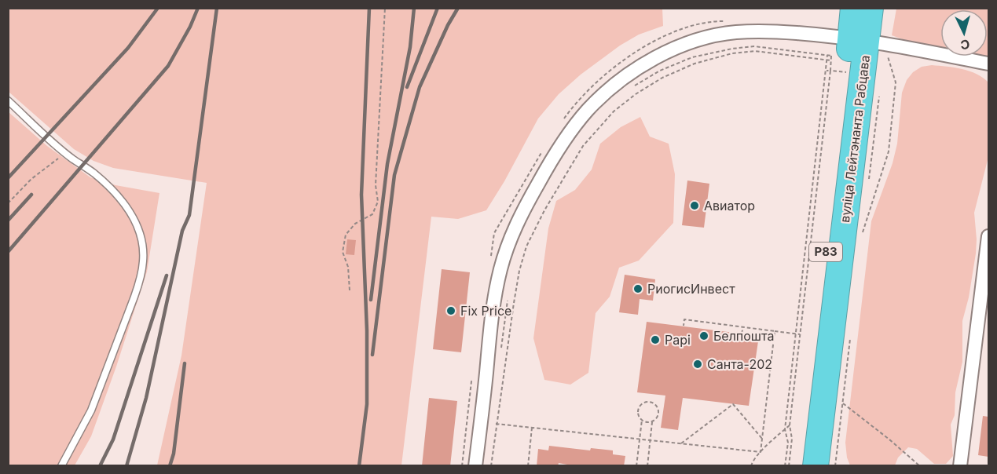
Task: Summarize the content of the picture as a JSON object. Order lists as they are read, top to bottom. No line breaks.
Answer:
{"streets":{"highway":["вуліца Лейтэнанта Рабцава","Р83"]},"places":["Авиатор","РиогисИнвест","Fix Price","Белпошта","Papi","Санта-202"],"north":"bottom"}
